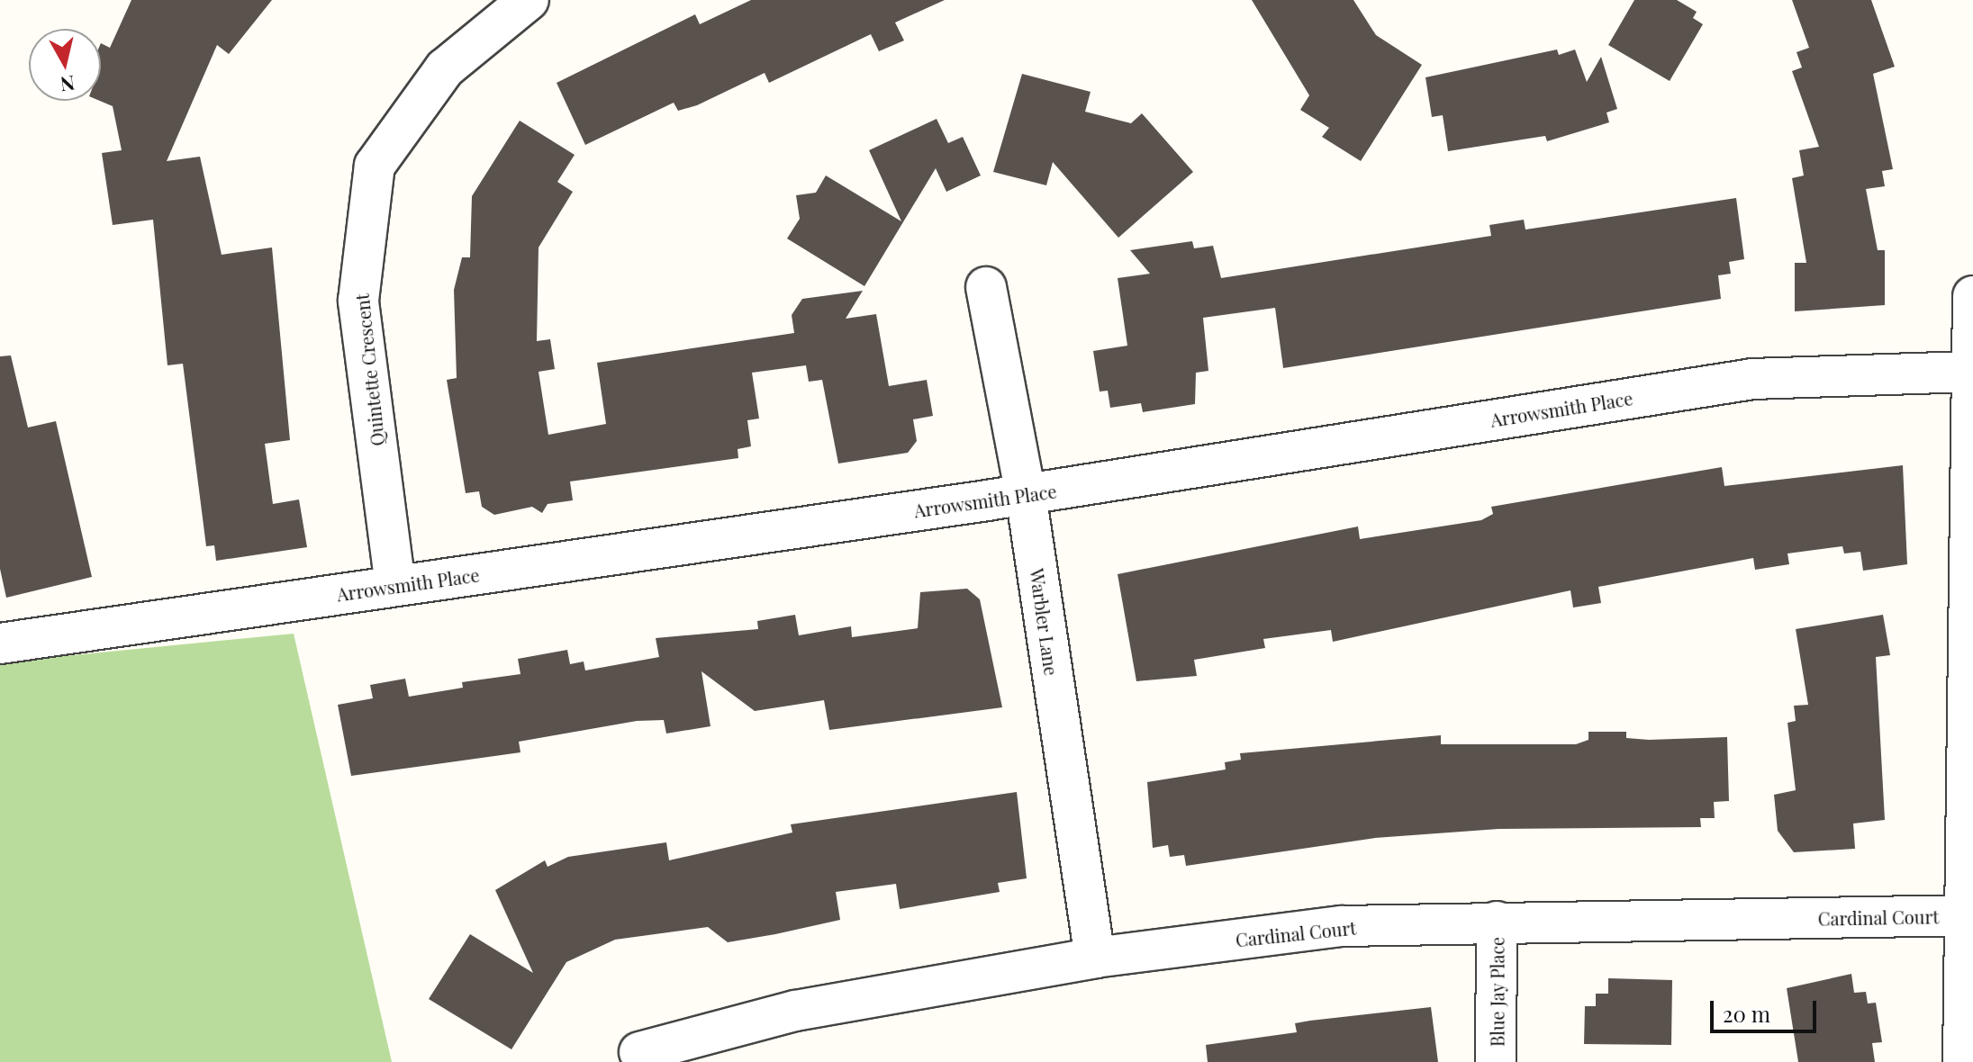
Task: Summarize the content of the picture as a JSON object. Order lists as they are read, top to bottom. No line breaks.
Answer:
{"streets":{"street":["Quintette Crescent","Arrowsmith Place","Warbler Lane","Cardinal Court","Blue Jay Place"]},"crossings":[["Quintette Crescent","Arrowsmith Place"],["Arrowsmith Place","Warbler Lane"],["Warbler Lane","Cardinal Court"],["Cardinal Court","Blue Jay Place"]],"scale_bar":"20 m","north":"bottom"}
